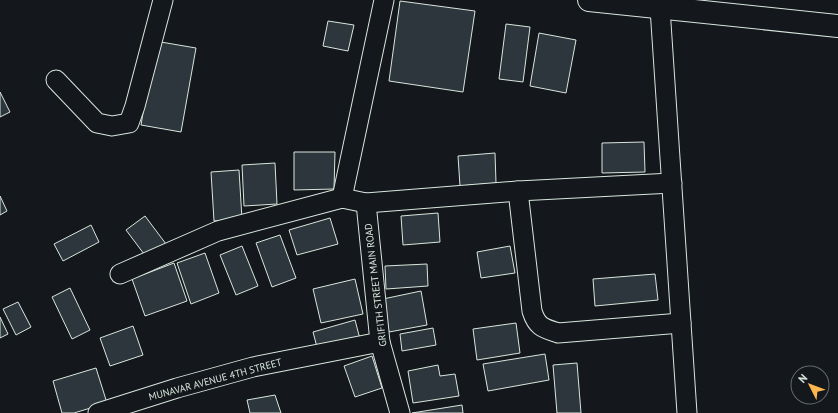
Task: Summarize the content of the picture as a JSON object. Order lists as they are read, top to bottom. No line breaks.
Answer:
{"streets":{"street":["GRIFITH STREET MAIN ROAD","MUNAVAR AVENUE 4TH STREET"]},"crossings":[["GRIFITH STREET MAIN ROAD","MUNAVAR AVENUE 4TH STREET"]],"north":"top left"}
